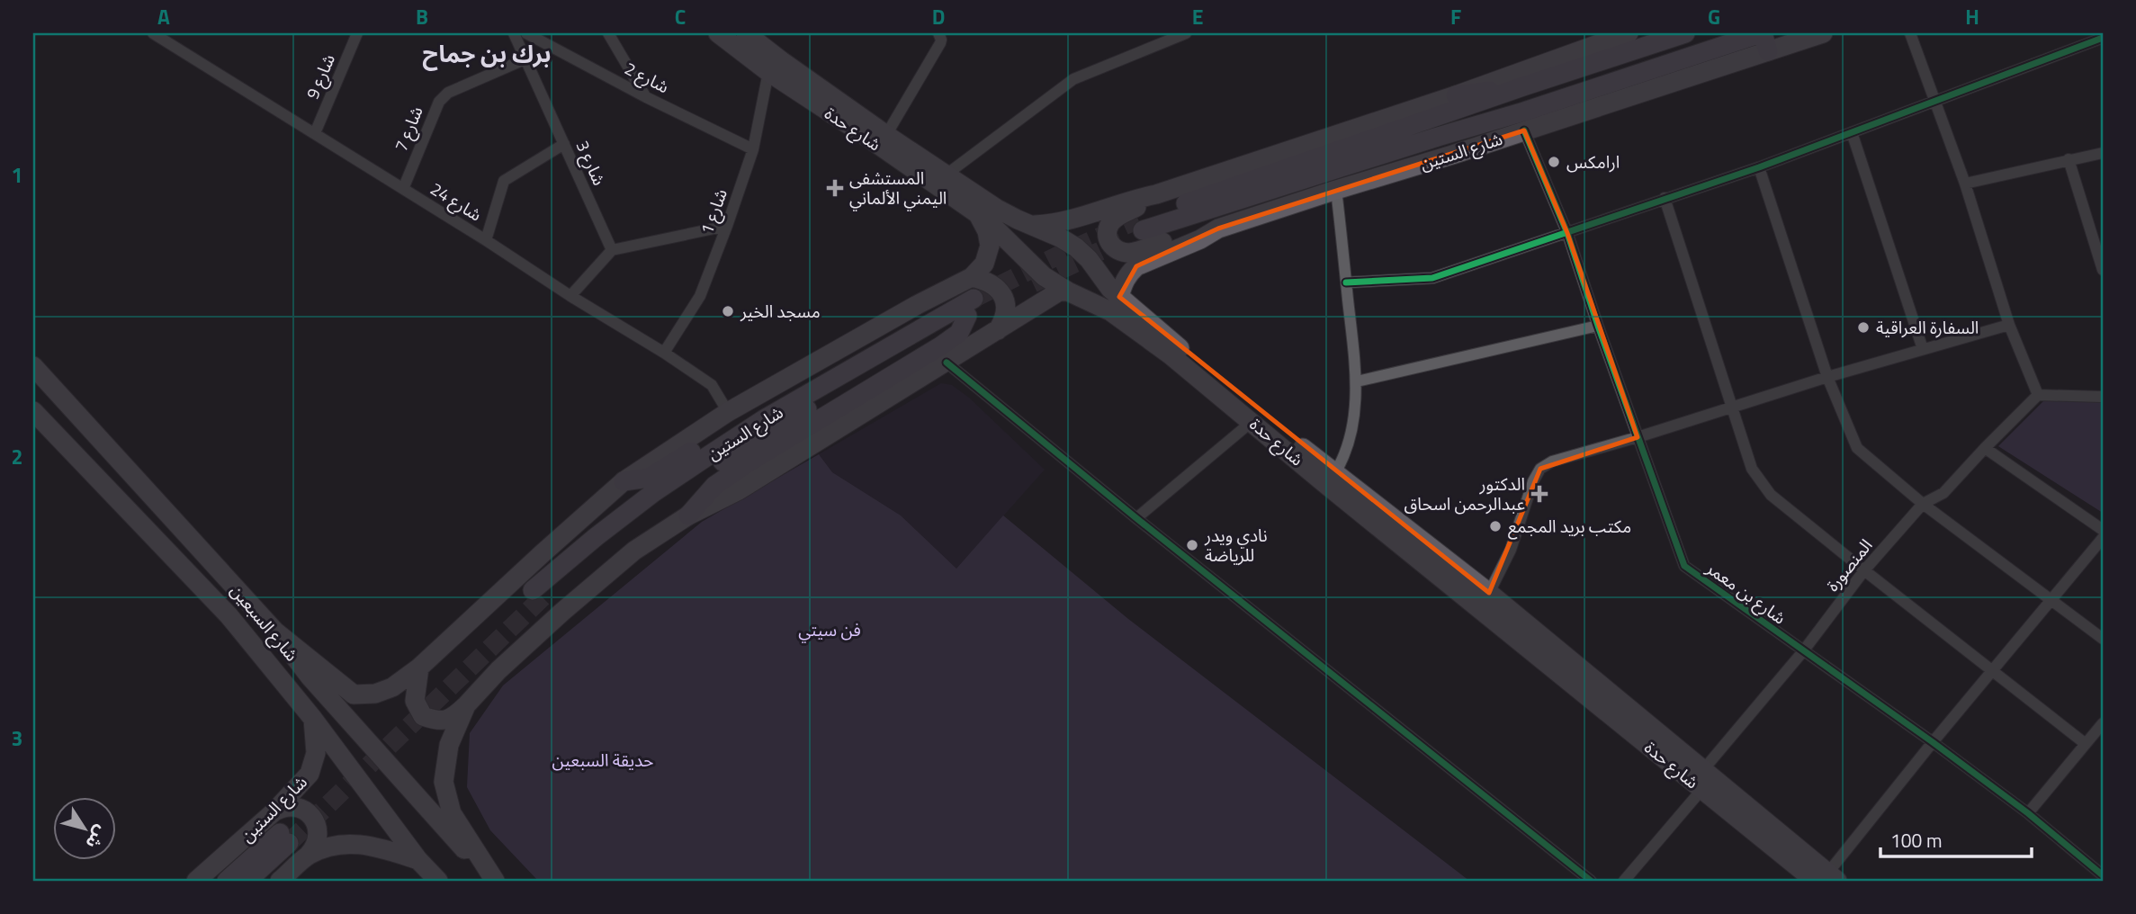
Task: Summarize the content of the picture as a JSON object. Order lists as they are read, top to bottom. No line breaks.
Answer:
{"streets":{"highway":["شارع الستين"],"main road":["شارع حدة","شارع السبعين"],"street":["شارع 9","شارع 2","شارع 7","شارع 3","شارع 24","شارع 1","المنصورة","شارع بن معمر"]},"crossings":[["شارع 9","شارع 24"],["شارع 2","شارع 1"],["شارع 7","شارع 3"],["شارع 7","شارع 24"],["شارع حدة","شارع الستين"],["شارع حدة","شارع 1"],["شارع حدة","المنصورة"],["شارع الستين","شارع بن معمر"],["شارع الستين","شارع السبعين"],["شارع 24","شارع 1"],["المنصورة","شارع بن معمر"]],"districts":["برك بن جماح"],"parks":["فن سيتي","حديقة السبعين"],"places":{"other":["ارامكس","مسجد الخير","السفارة العراقية","مكتب بريد المجمع","نادي ويدر للرياضة"],"health":["المستشفى اليمني الألماني","الدكتور عبدالرحمن اسحاق"]},"scale_bar":"100 m","north":"bottom right","grid":{"columns":["A","B","C","D","E","F","G","H"],"rows":["1","2","3"]}}
